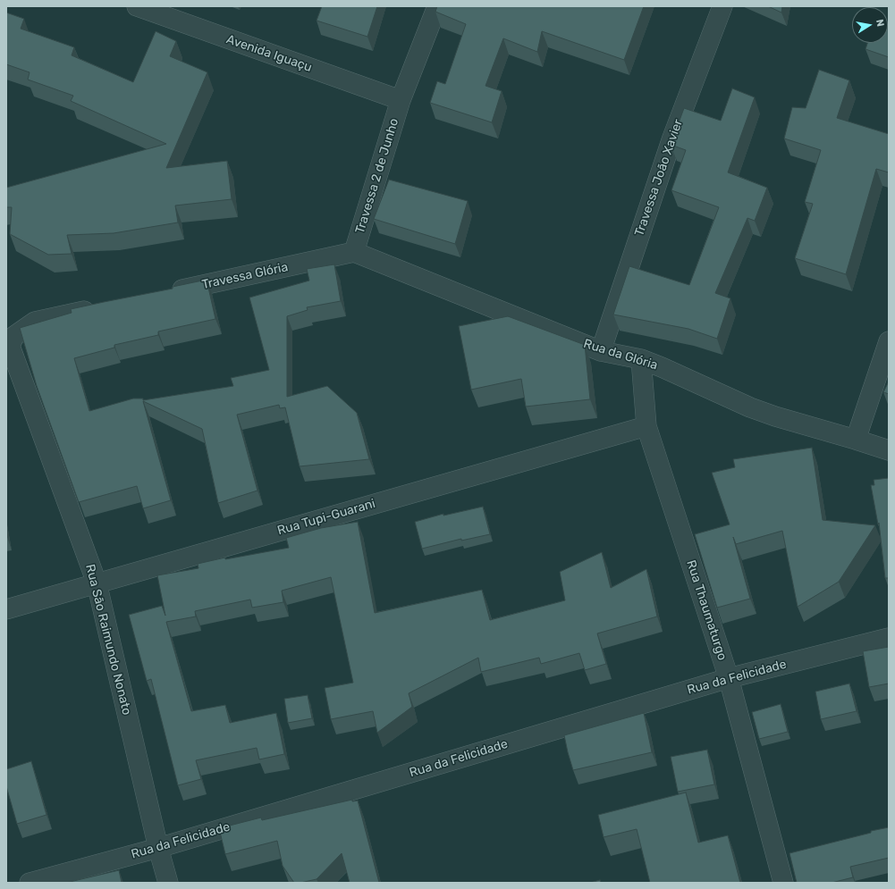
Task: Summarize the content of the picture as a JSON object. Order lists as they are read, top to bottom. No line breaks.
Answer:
{"streets":{"street":["Avenida Iguaçu","Travessa 2 de Junho","Travessa João Xavier","Travessa Glória","Rua da Glória","Rua Tupi-Guarani","Rua Thaumaturgo","Rua São Raimundo Nonato","Rua da Felicidade"]},"crossings":[["Avenida Iguaçu","Travessa 2 de Junho"],["Travessa 2 de Junho","Travessa Glória"],["Travessa 2 de Junho","Rua da Glória"],["Travessa João Xavier","Rua da Glória"],["Travessa Glória","Rua da Glória"],["Rua da Glória","Rua Thaumaturgo"],["Rua Tupi-Guarani","Rua Thaumaturgo"],["Rua Tupi-Guarani","Rua São Raimundo Nonato"],["Rua Thaumaturgo","Rua da Felicidade"],["Rua São Raimundo Nonato","Rua da Felicidade"]],"north":"right"}
